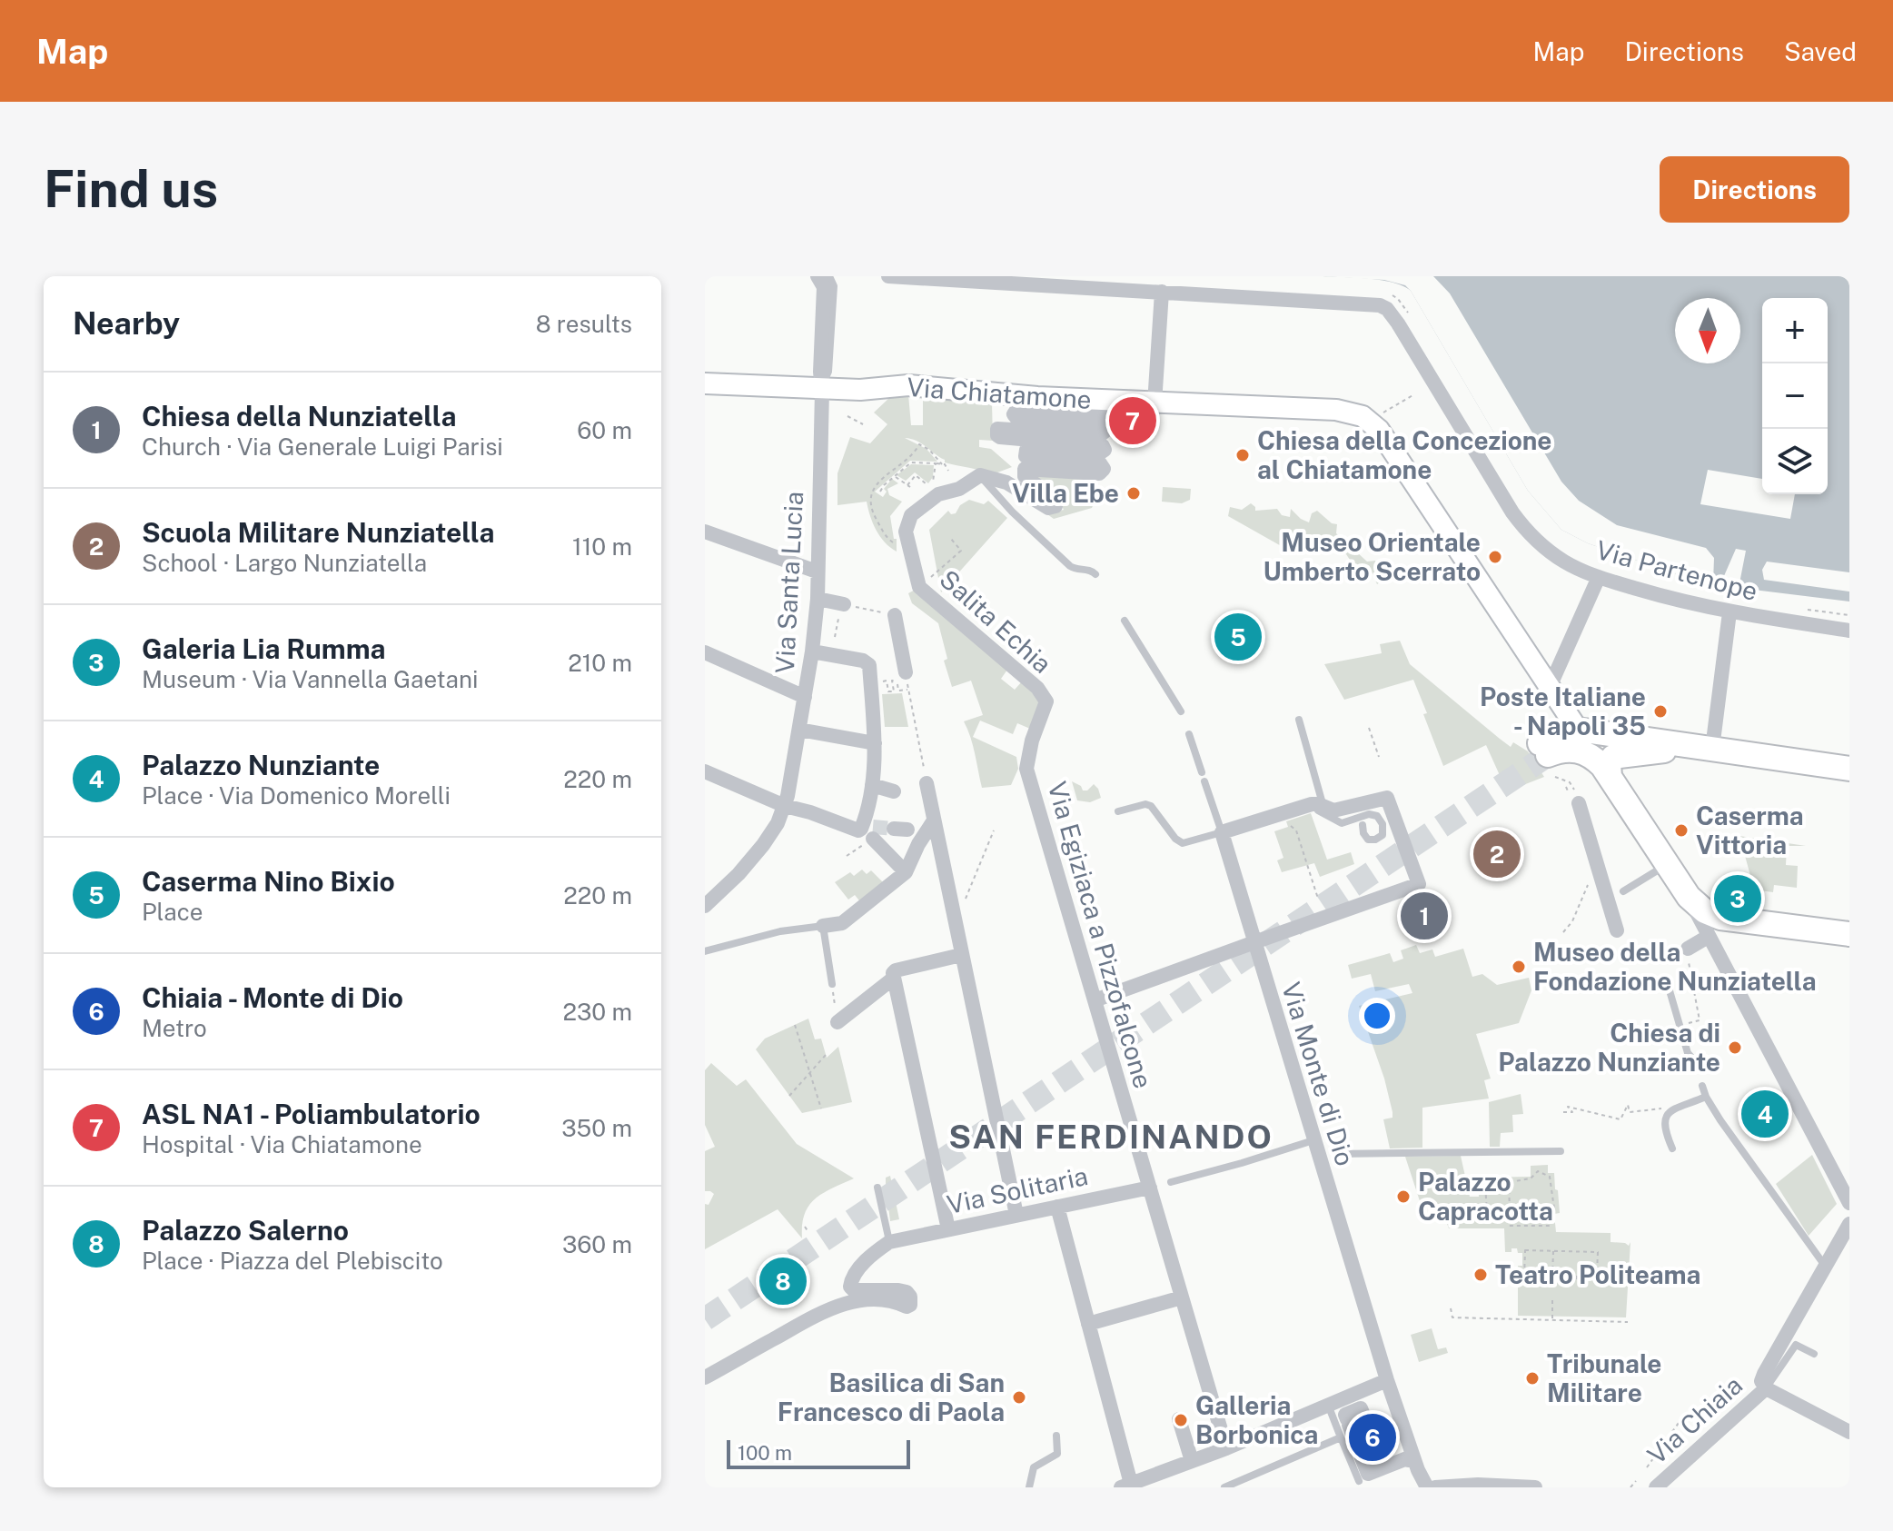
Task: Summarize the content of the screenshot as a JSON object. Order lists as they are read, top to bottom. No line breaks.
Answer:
{"streets":{"street":["Via Chiatamone","Via Partenope","Via Santa Lucia","Salita Echia","Via Egiziaca a Pizzofalcone","Via Monte di Dio","Via Solitaria","Via Chiaia"]},"crossings":[["Via Chiatamone","Via Santa Lucia"],["Salita Echia","Via Egiziaca a Pizzofalcone"],["Via Egiziaca a Pizzofalcone","Via Solitaria"]],"districts":["SAN FERDINANDO"],"places":["Chiesa della Concezione al Chiatamone","Villa Ebe","Museo Orientale Umberto Scerrato","Poste Italiane - Napoli 35","Caserma Vittoria","Museo della Fondazione Nunziatella","Chiesa di Palazzo Nunziante","Palazzo Capracotta","Teatro Politeama","Tribunale Militare","Basilica di San Francesco di Paola","Galleria Borbonica"],"scale_bar":"100 m","north":"bottom","page":{"header":"Map","nav":["Map","Directions","Saved"],"buttons":"Directions","title":"Find us","heading":["Nearby","8 results"],"map_buttons":["+","−"],"list":[{"mark":"1","name":"Chiesa della Nunziatella","note":"Church · Via Generale Luigi Parisi","value":"60 m"},{"mark":"2","name":"Scuola Militare Nunziatella","note":"School · Largo Nunziatella","value":"110 m"},{"mark":"3","name":"Galeria Lia Rumma","note":"Museum · Via Vannella Gaetani","value":"210 m"},{"mark":"4","name":"Palazzo Nunziante","note":"Place · Via Domenico Morelli","value":"220 m"},{"mark":"5","name":"Caserma Nino Bixio","note":"Place","value":"220 m"},{"mark":"6","name":"Chiaia - Monte di Dio","note":"Metro","value":"230 m"},{"mark":"7","name":"ASL NA1 - Poliambulatorio","note":"Hospital · Via Chiatamone","value":"350 m"},{"mark":"8","name":"Palazzo Salerno","note":"Place · Piazza del Plebiscito","value":"360 m"}],"pins":["7","5","2","3","1","4","8","6"],"scale":"100 m"}}
